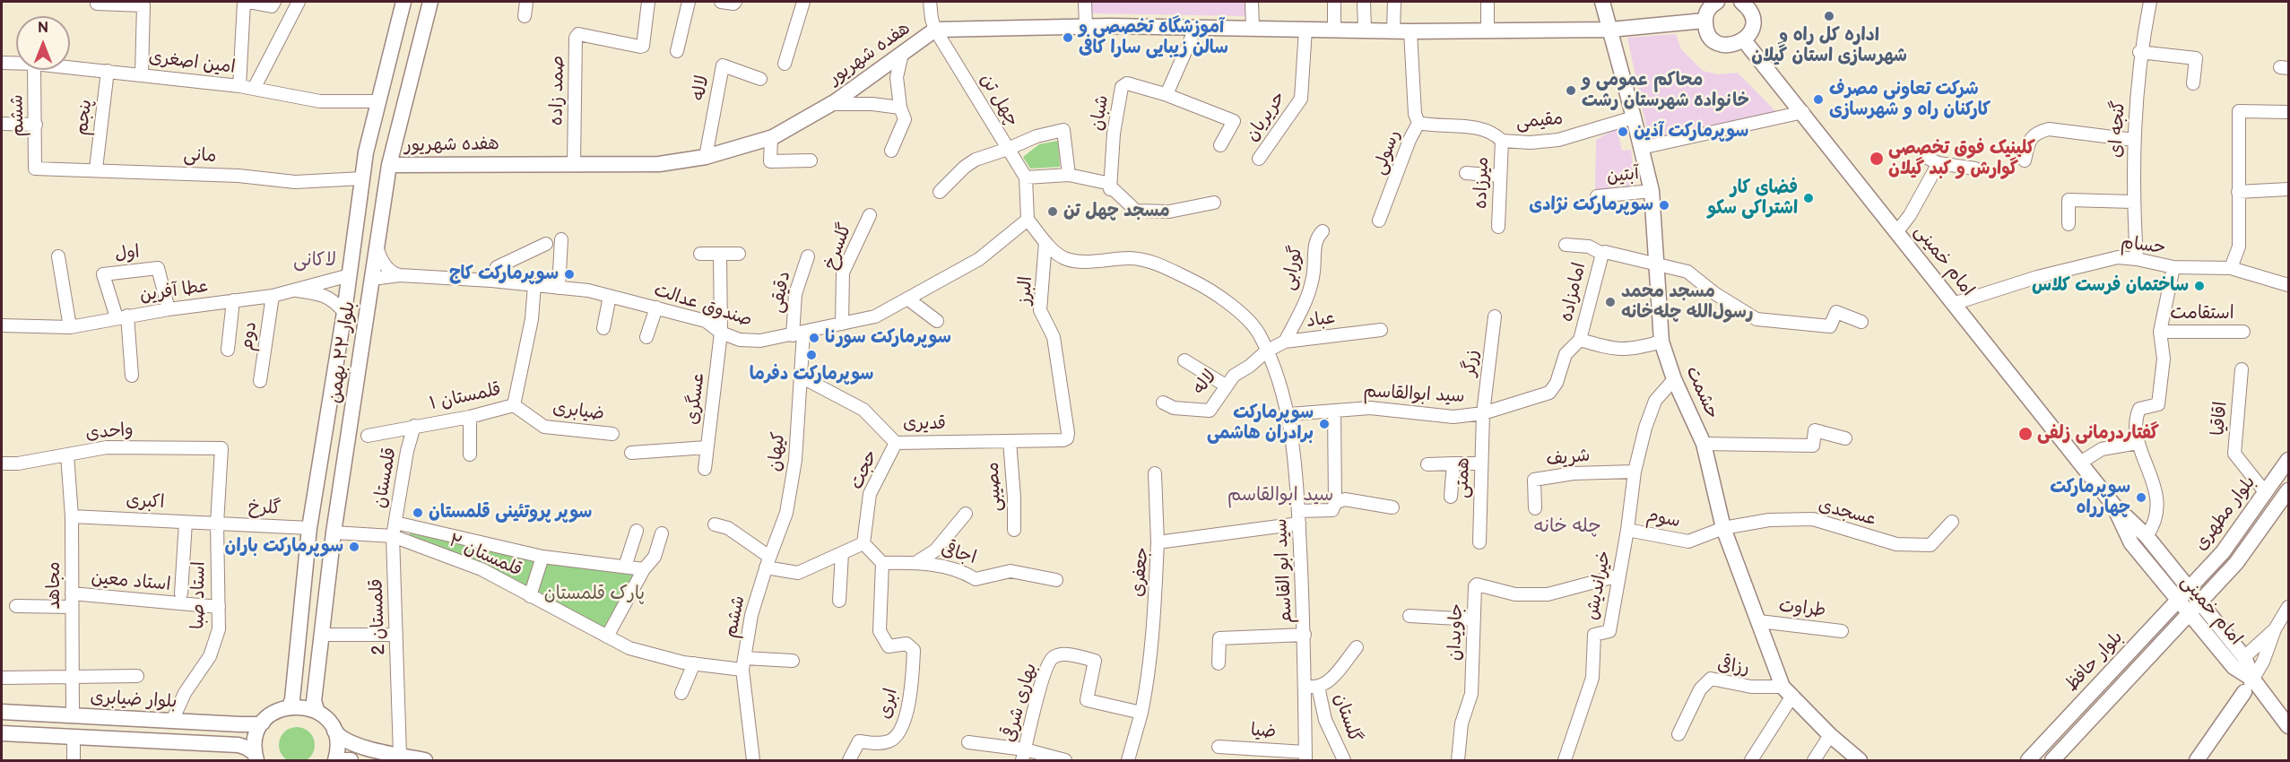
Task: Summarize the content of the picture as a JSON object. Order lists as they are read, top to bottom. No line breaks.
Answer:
{"streets":{"main road":["هفده شهریور","امام خمینی","بلوار ۲۲ بهمن","حشمت","بلوار مطهری","بلوار حافظ","بلوار ضیابری"],"street":["امین اصغری","لاله","صمد زاده","چهل تن","شبان","ششم","حریریان","پنجم","مقیمی","گنجه ای","رسولی","مانی","آبتین","میرزاده","حسام","گلسرخ","اول","گورابی","البرز","عطا آفرین","دقیقی","امامزاده","صندوق عدالت","استقامت","عباد","دوم","زرگر","سید ابوالقاسم","قلمستان ۱","عسگری","ضیابری","اقاقیا","قدیری","واحدی","کیهان","شریف","حجت","قلمستان","همتی","مصیبی","اکبری","گلرخ","عسجدی","سوم","اجاقی","قلمستان ۲","سید ابو القاسم","جعفری","استاد معین","مجاهد","خیراندیش","استاد صبا","طراوت","قلمستان 2","جاویدان","رزاقی","بهاری شرقی","ابری","گلستان","ضیا"]},"crossings":[["هفده شهریور","لاله"],["هفده شهریور","صمد زاده"],["هفده شهریور","چهل تن"],["هفده شهریور","حریریان"],["هفده شهریور","رسولی"],["هفده شهریور","بلوار ۲۲ بهمن"],["هفده شهریور","حشمت"],["امین اصغری","پنجم"],["امین اصغری","بلوار ۲۲ بهمن"],["لاله","عباد"],["لاله","سید ابو القاسم"],["چهل تن","صندوق عدالت"],["چهل تن","سید ابو القاسم"],["ششم","مانی"],["ششم","کیهان"],["ششم","قلمستان ۲"],["پنجم","مانی"],["مقیمی","رسولی"],["مقیمی","میرزاده"],["مقیمی","حشمت"],["گنجه ای","حسام"],["مانی","بلوار ۲۲ بهمن"],["آبتین","حشمت"],["حسام","امام خمینی"],["حسام","استقامت"],["گلسرخ","صندوق عدالت"],["اول","عطا آفرین"],["امام خمینی","بلوار مطهری"],["امام خمینی","بلوار حافظ"],["گورابی","عباد"],["البرز","قدیری"],["البرز","سید ابو القاسم"],["عطا آفرین","دوم"],["عطا آفرین","بلوار ۲۲ بهمن"],["دقیقی","صندوق عدالت"],["دقیقی","کیهان"],["امامزاده","سید ابوالقاسم"],["صندوق عدالت","بلوار ۲۲ بهمن"],["صندوق عدالت","قلمستان ۱"],["صندوق عدالت","عسگری"],["صندوق عدالت","کیهان"],["صندوق عدالت","سید ابو القاسم"],["عباد","سید ابو القاسم"],["بلوار ۲۲ بهمن","گلرخ"],["زرگر","سید ابوالقاسم"],["زرگر","همتی"],["حشمت","عسجدی"],["حشمت","سوم"],["حشمت","خیراندیش"],["حشمت","طراوت"],["حشمت","رزاقی"],["سید ابوالقاسم","همتی"],["سید ابوالقاسم","سید ابو القاسم"],["قلمستان ۱","ضیابری"],["قلمستان ۱","قلمستان"],["اقاقیا","بلوار مطهری"],["قدیری","کیهان"],["قدیری","حجت"],["قدیری","مصیبی"],["واحدی","مجاهد"],["واحدی","استاد صبا"],["شریف","خیراندیش"],["قلمستان","قلمستان ۲"],["قلمستان","قلمستان 2"],["اکبری","گلرخ"],["اکبری","مجاهد"],["اکبری","استاد صبا"],["گلرخ","استاد صبا"],["عسجدی","سوم"],["بلوار مطهری","بلوار حافظ"],["سوم","خیراندیش"],["اجاقی","ابری"],["قلمستان ۲","قلمستان 2"],["سید ابو القاسم","جعفری"],["سید ابو القاسم","ضیا"],["جعفری","بهاری شرقی"],["استاد معین","مجاهد"],["استاد معین","استاد صبا"],["مجاهد","بلوار ضیابری"],["خیراندیش","جاویدان"],["استاد صبا","بلوار ضیابری"]],"districts":["لاکانی","سید ابوالقاسم","چله خانه"],"parks":["پارک قلمستان"],"places":["اداره کل راه و شهرسازی استان گیلان","آموزشگاه تخصصی و سالن زیبایی سارا کافی","محاکم عمومی و خانواده شهرستان رشت","شرکت تعاونی مصرف کارکنان راه و شهرسازی","سوپرمارکت آذین","کلینیک فوق تخصصی گوارش و کبد گیلان","فضای کار اشتراکی سکو","سوپرمارکت نژادی","مسجد چهل تن","سوپرمارکت کاج","ساختمان فرست کلاس","مسجد محمد رسول‌‌الله چله‌خانه","سوپرمارکت سورنا","سوپرمارکت دفرما","سوپرمارکت برادران هاشمی","گفتاردرمانی زلفی","سوپرمارکت چهارراه","سوپر پروتئینی قلمستان","سوپرمارکت باران"],"north":"top"}
